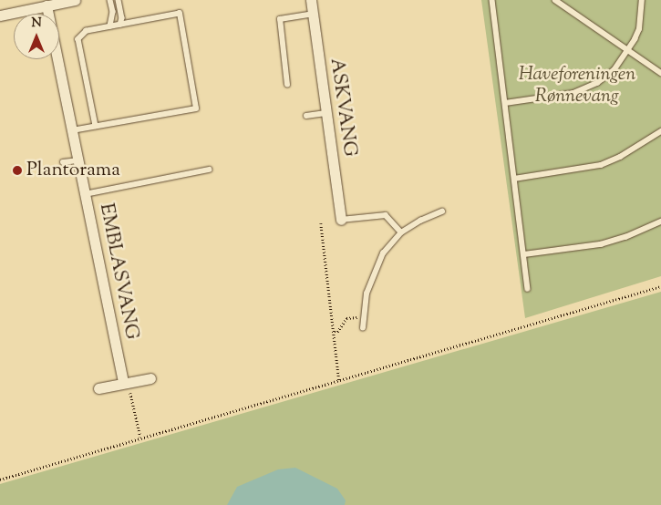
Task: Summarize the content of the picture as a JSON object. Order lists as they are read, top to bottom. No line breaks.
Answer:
{"streets":{"street":["ASKVANG","EMBLASVANG"]},"parks":["Haveforeningen Rønnevang"],"places":["Plantorama"],"north":"top"}
